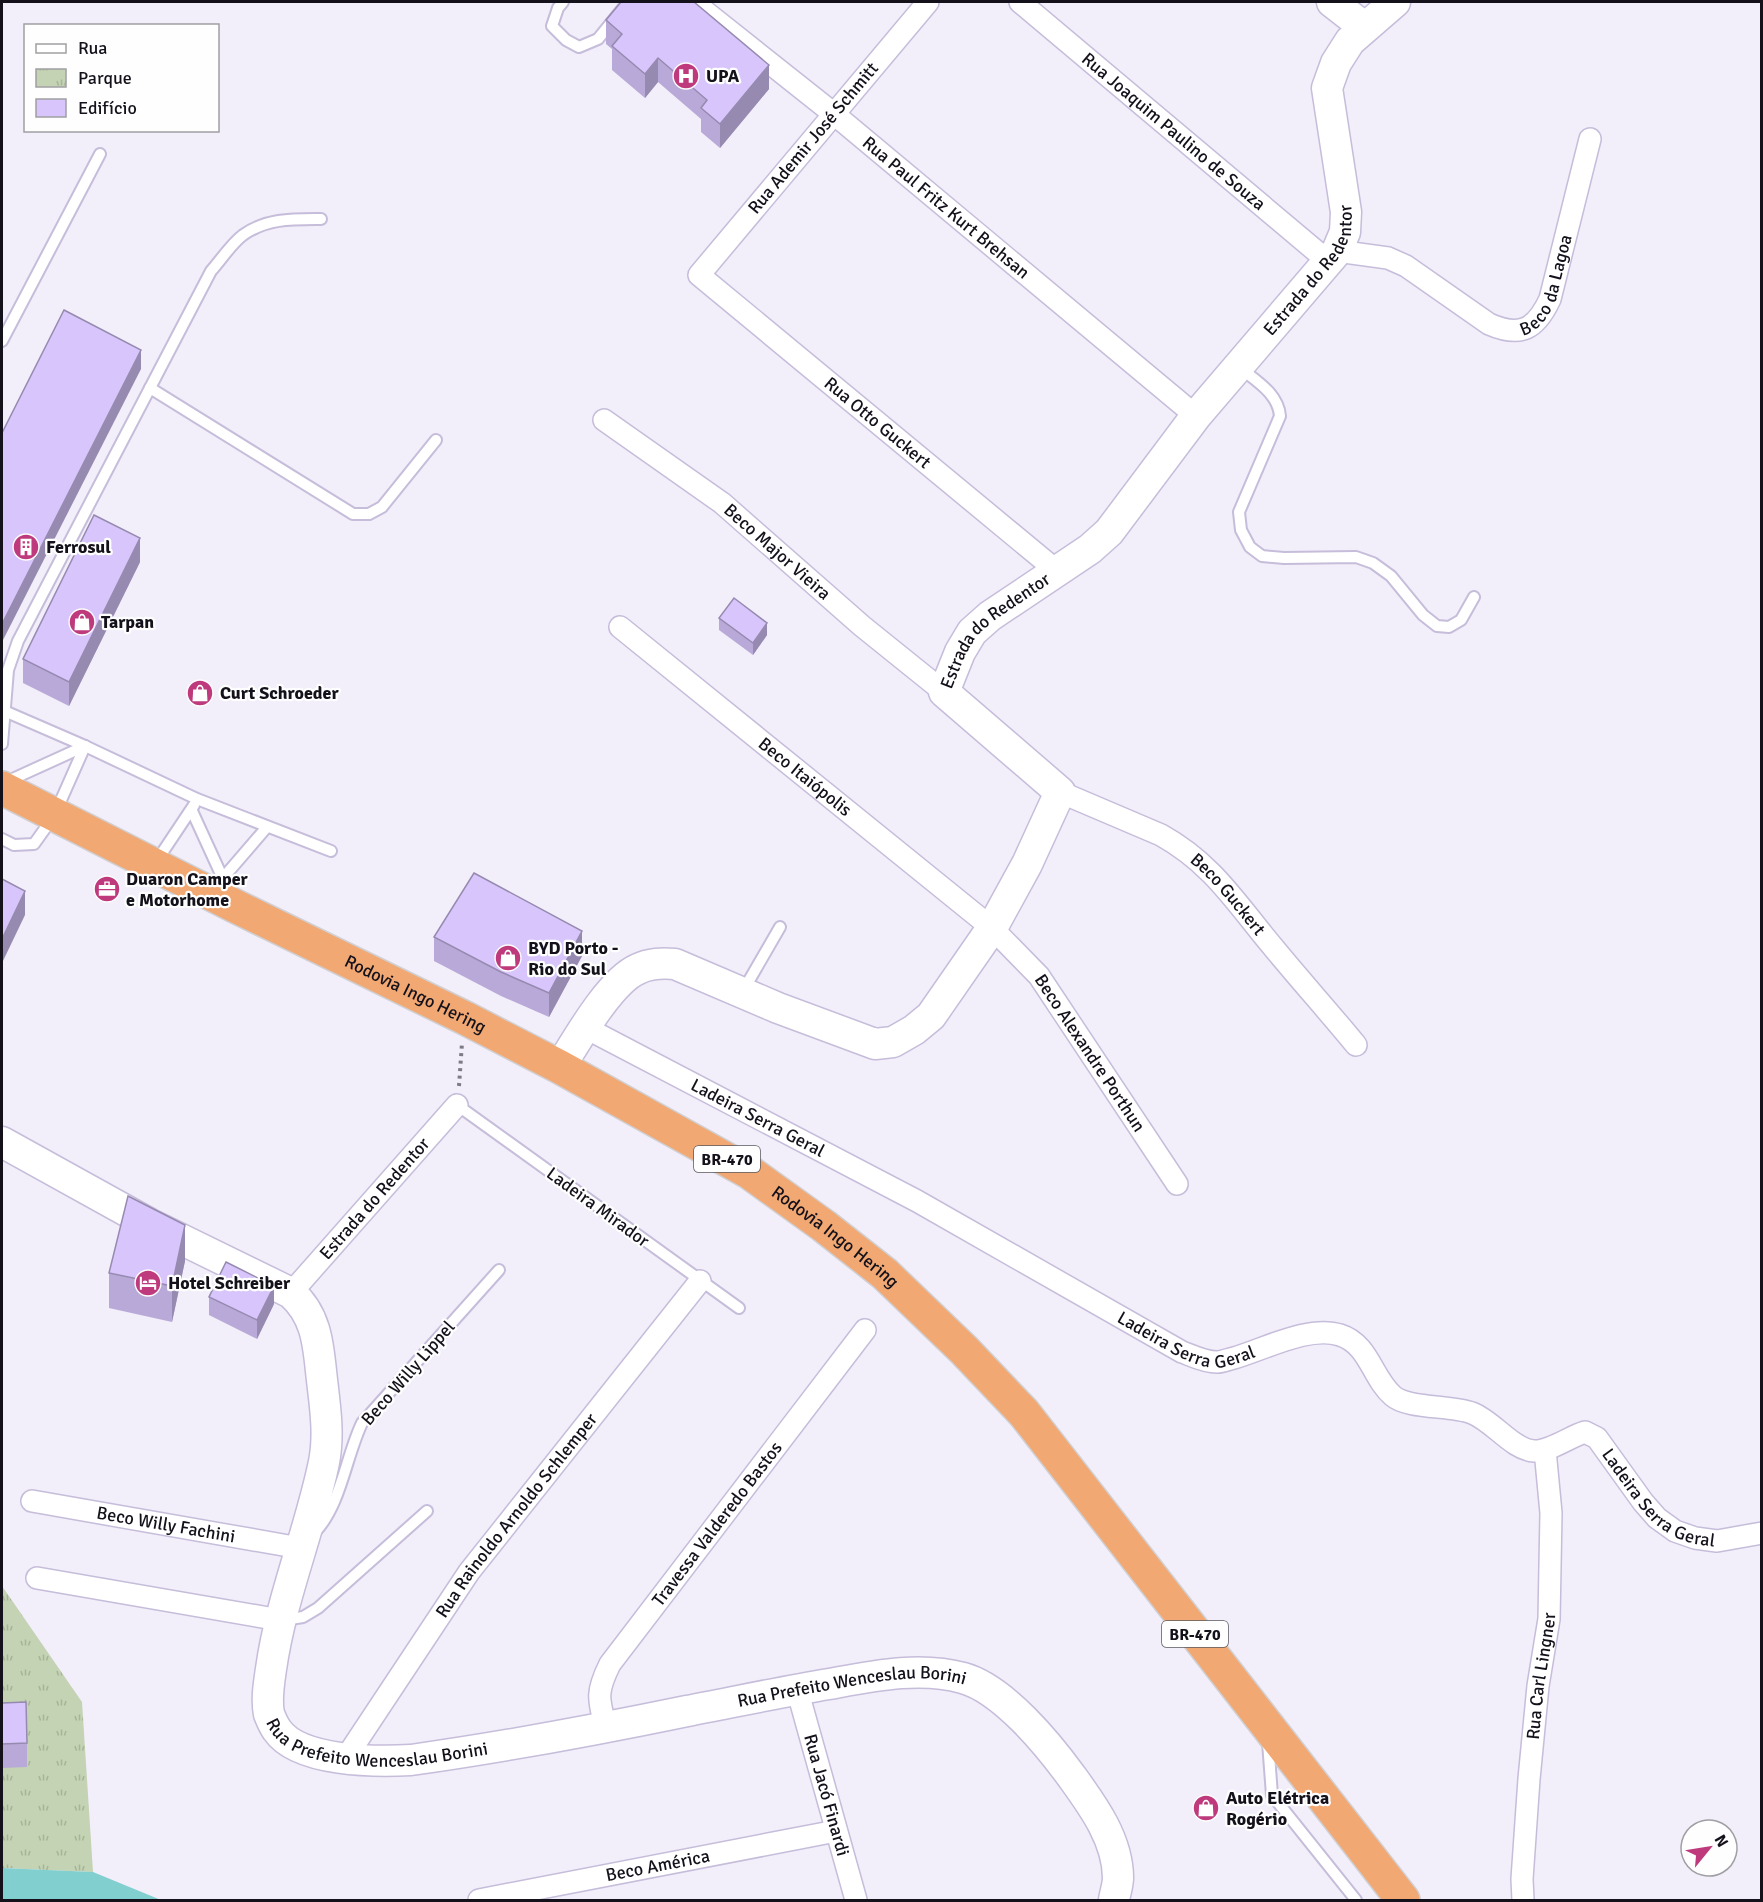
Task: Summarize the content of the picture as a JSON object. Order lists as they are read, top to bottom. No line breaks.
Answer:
{"streets":{"highway":["Rodovia Ingo Hering","BR-470"],"street":["Rua Joaquim Paulino de Souza","Rua Ademir José Schmitt","Rua Paul Fritz Kurt Brehsan","Estrada do Redentor","Beco da Lagoa","Rua Otto Guckert","Beco Major Vieira","Beco Itaiópolis","Beco Guckert","Beco Alexandre Porthun","Ladeira Serra Geral","Rua Rainoldo Arnoldo Schlemper","Beco Willy Fachini","Travessa Valderedo Bastos","Rua Carl Lingner","Rua Prefeito Wenceslau Borini","Rua Jacó Finardi","Beco América"],"lane":["Ladeira Mirador","Beco Willy Lippel"]},"crossings":[["Rua Joaquim Paulino de Souza","Estrada do Redentor"],["Rua Joaquim Paulino de Souza","Beco da Lagoa"],["Rua Ademir José Schmitt","Rua Paul Fritz Kurt Brehsan"],["Rua Ademir José Schmitt","Rua Otto Guckert"],["Rua Paul Fritz Kurt Brehsan","Estrada do Redentor"],["Estrada do Redentor","Beco da Lagoa"],["Estrada do Redentor","Rua Otto Guckert"],["Estrada do Redentor","Beco Major Vieira"],["Estrada do Redentor","Beco Guckert"],["Estrada do Redentor","Ladeira Mirador"],["Estrada do Redentor","Rua Prefeito Wenceslau Borini"],["Beco Itaiópolis","Beco Alexandre Porthun"],["Ladeira Serra Geral","Rua Carl Lingner"],["Ladeira Mirador","Rua Rainoldo Arnoldo Schlemper"],["Beco Willy Lippel","Beco Willy Fachini"],["Beco Willy Lippel","Rua Prefeito Wenceslau Borini"],["Rua Rainoldo Arnoldo Schlemper","Rua Prefeito Wenceslau Borini"],["Beco Willy Fachini","Rua Prefeito Wenceslau Borini"],["Travessa Valderedo Bastos","Rua Prefeito Wenceslau Borini"],["Rua Prefeito Wenceslau Borini","Rua Jacó Finardi"],["Rua Jacó Finardi","Beco América"]],"places":{"hospital":["UPA"],"building":["Ferrosul"],"shop":["Tarpan","Curt Schroeder","BYD Porto - Rio do Sul","Auto Elétrica Rogério"],"office":["Duaron Camper e Motorhome"],"hotel":["Hotel Schreiber"]},"legend":["Rua","Parque","Edifício"],"north":"top right"}
